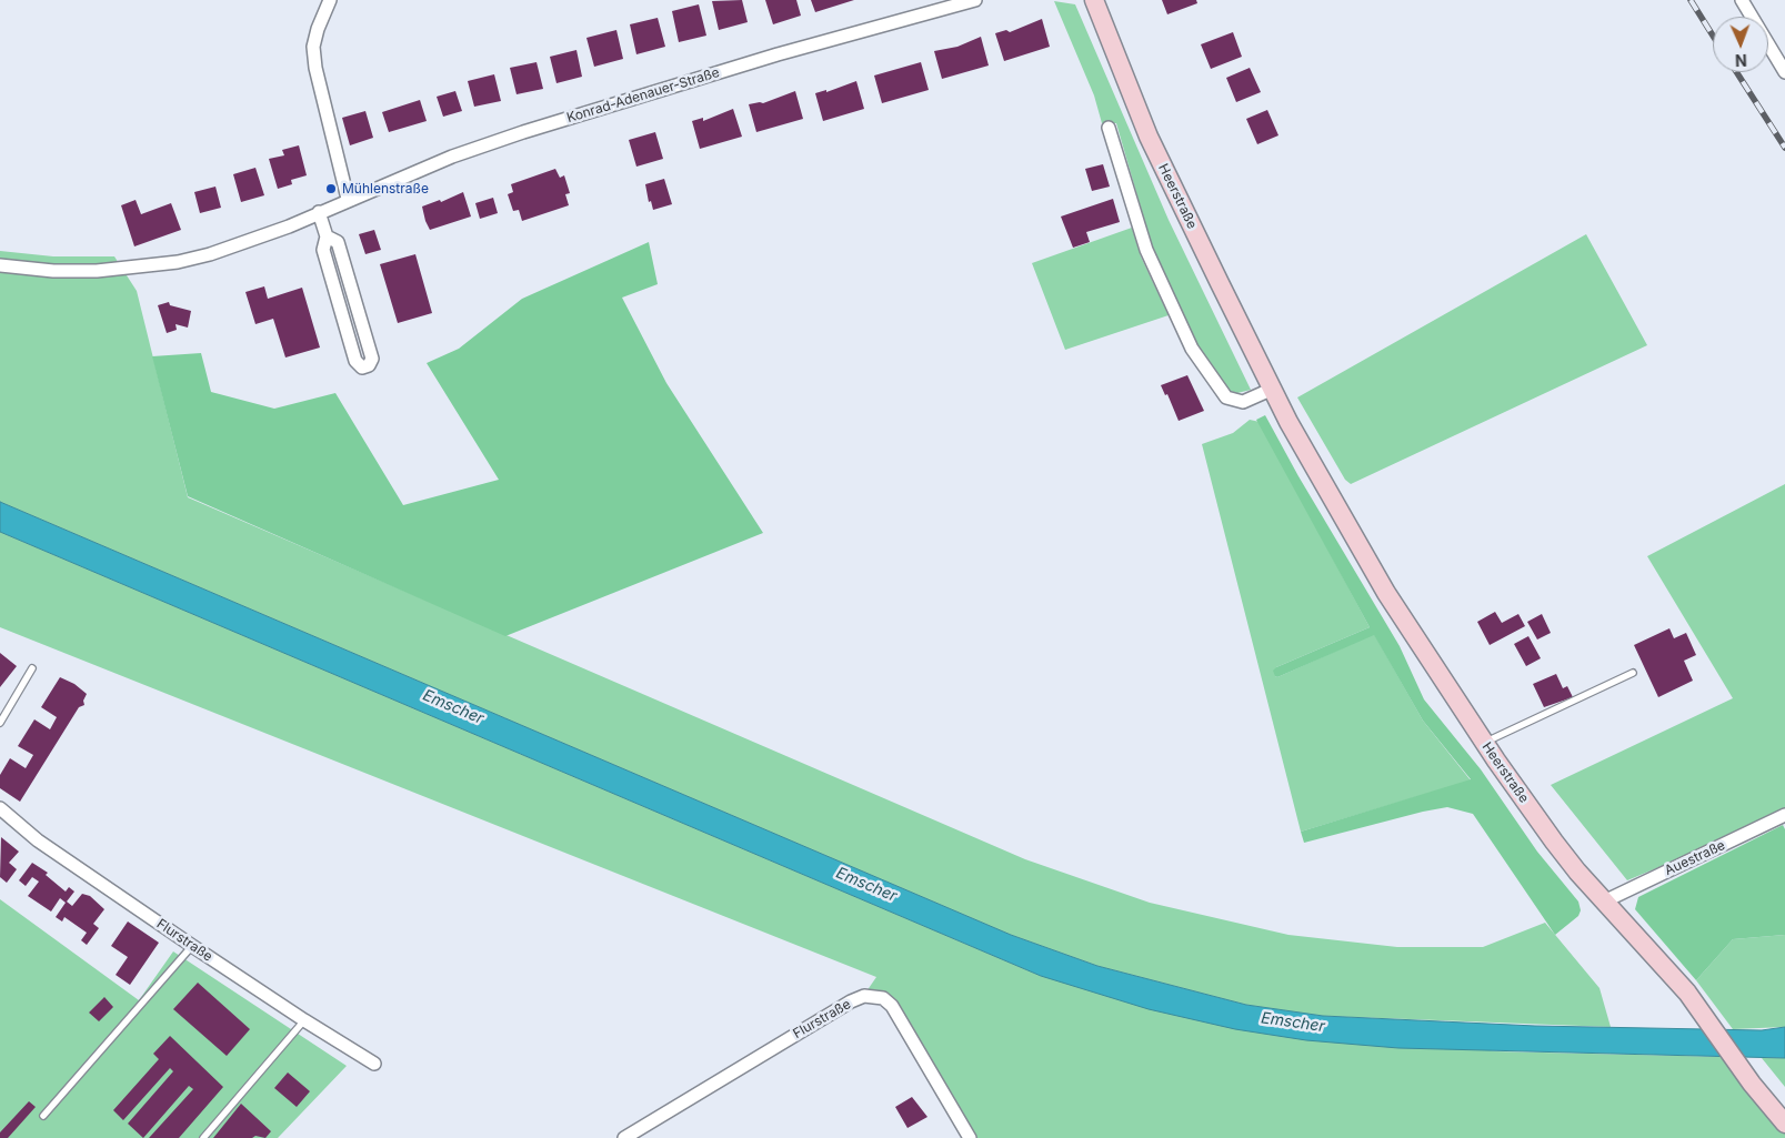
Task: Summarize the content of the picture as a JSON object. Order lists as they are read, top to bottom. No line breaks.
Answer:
{"streets":{"main road":["Heerstraße"],"street":["Konrad-Adenauer-Straße","Auestraße","Flurstraße"]},"crossings":[["Heerstraße","Auestraße"]],"water":["Emscher"],"places":["Mühlenstraße"],"north":"bottom"}
